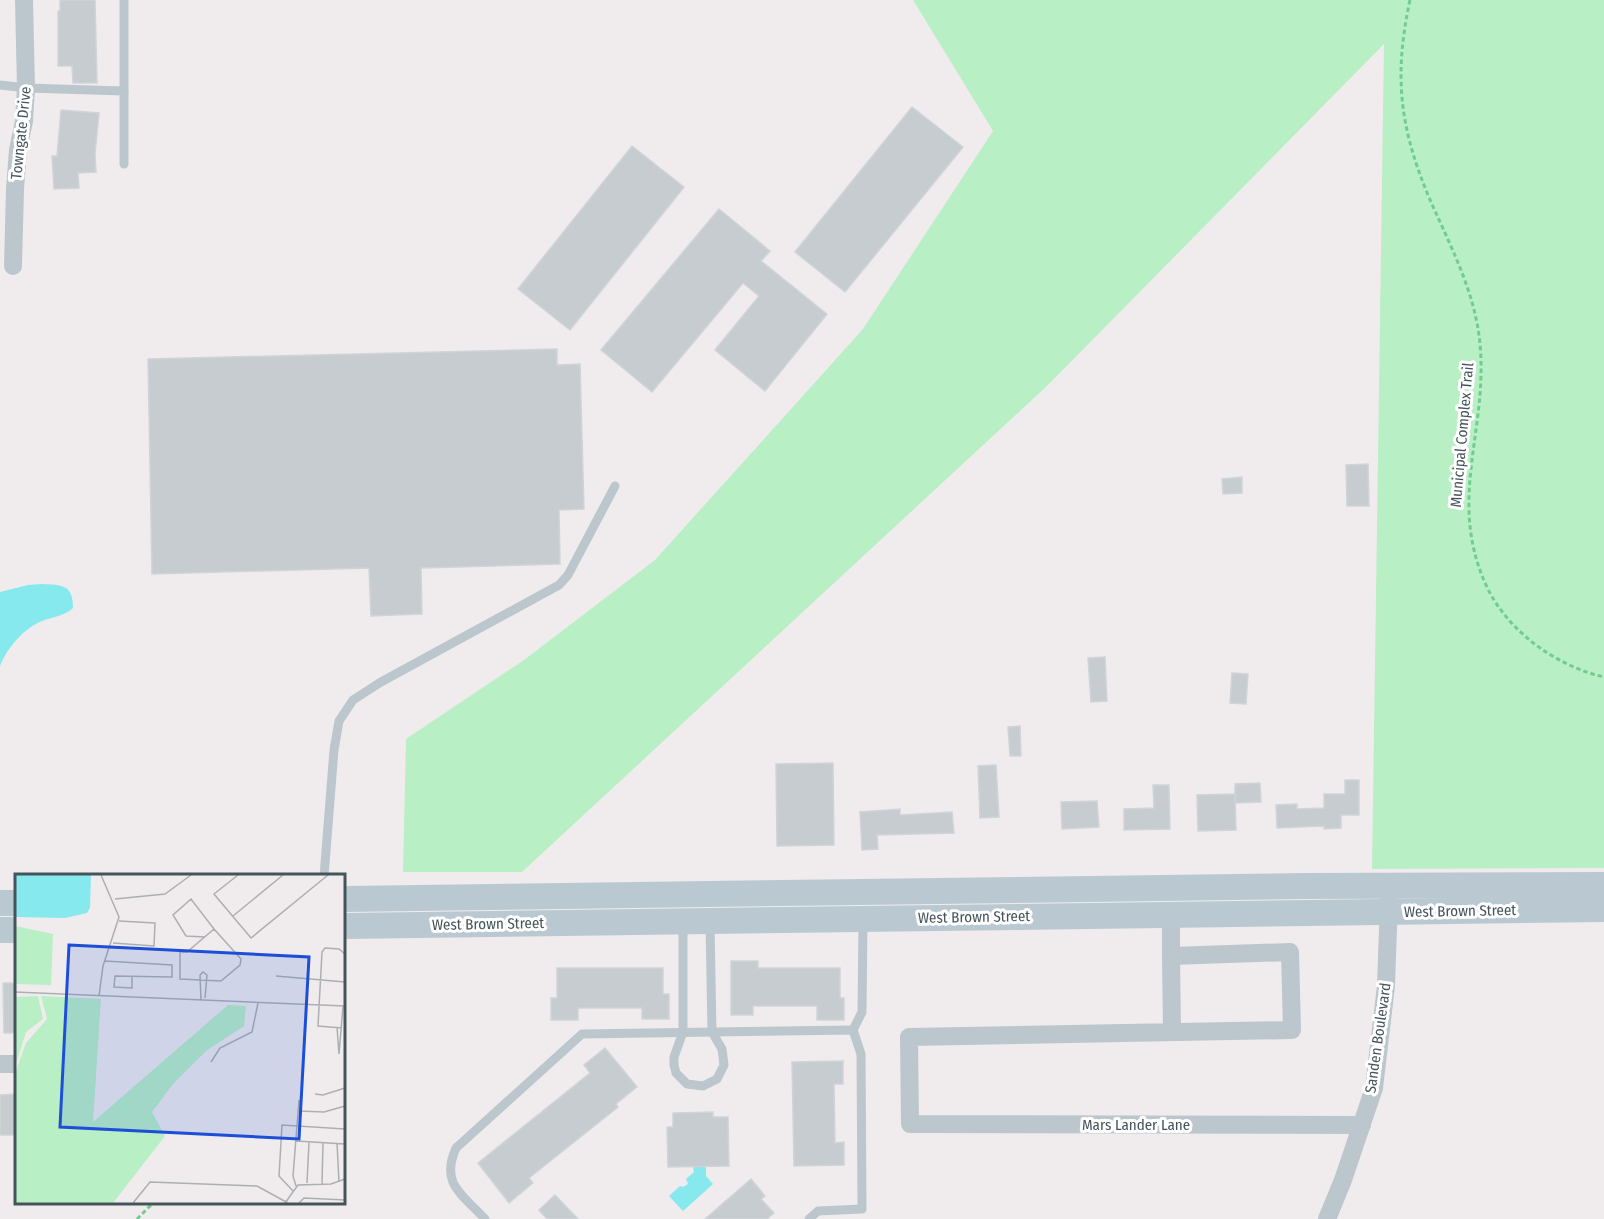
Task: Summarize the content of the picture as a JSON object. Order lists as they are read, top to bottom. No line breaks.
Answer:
{"streets":{"main road":["West Brown Street"],"street":["Towngate Drive","Sanden Boulevard","Mars Lander Lane"],"path":["Municipal Complex Trail"]},"crossings":[["West Brown Street","Sanden Boulevard"],["Sanden Boulevard","Mars Lander Lane"]]}
